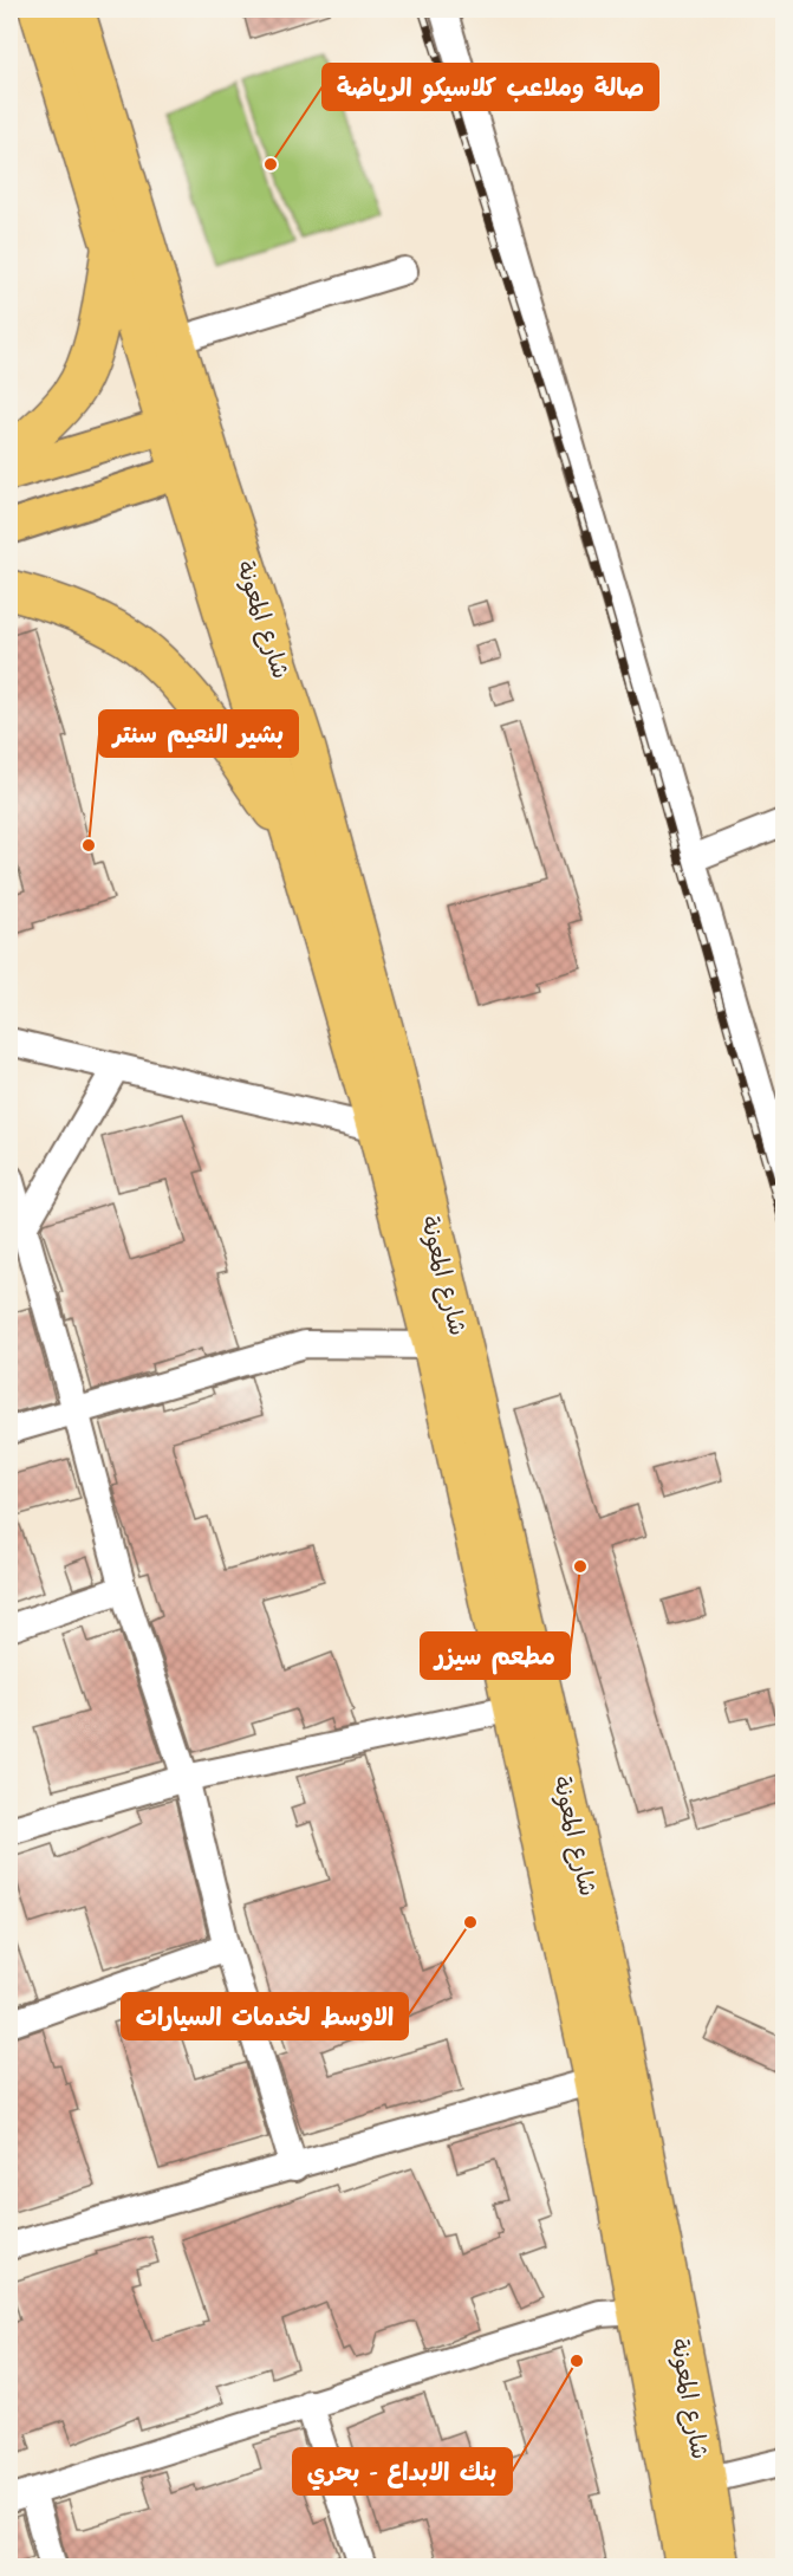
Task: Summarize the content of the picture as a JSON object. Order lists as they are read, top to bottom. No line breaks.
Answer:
{"streets":{"highway":["شارع المعونة"]},"places":["صالة وملاعب كلاسيكو الرياضة","بشير النعيم سنتر","مطعم سيزر","الاوسط لخدمات السيارات","بنك الابداع - بحري"]}
